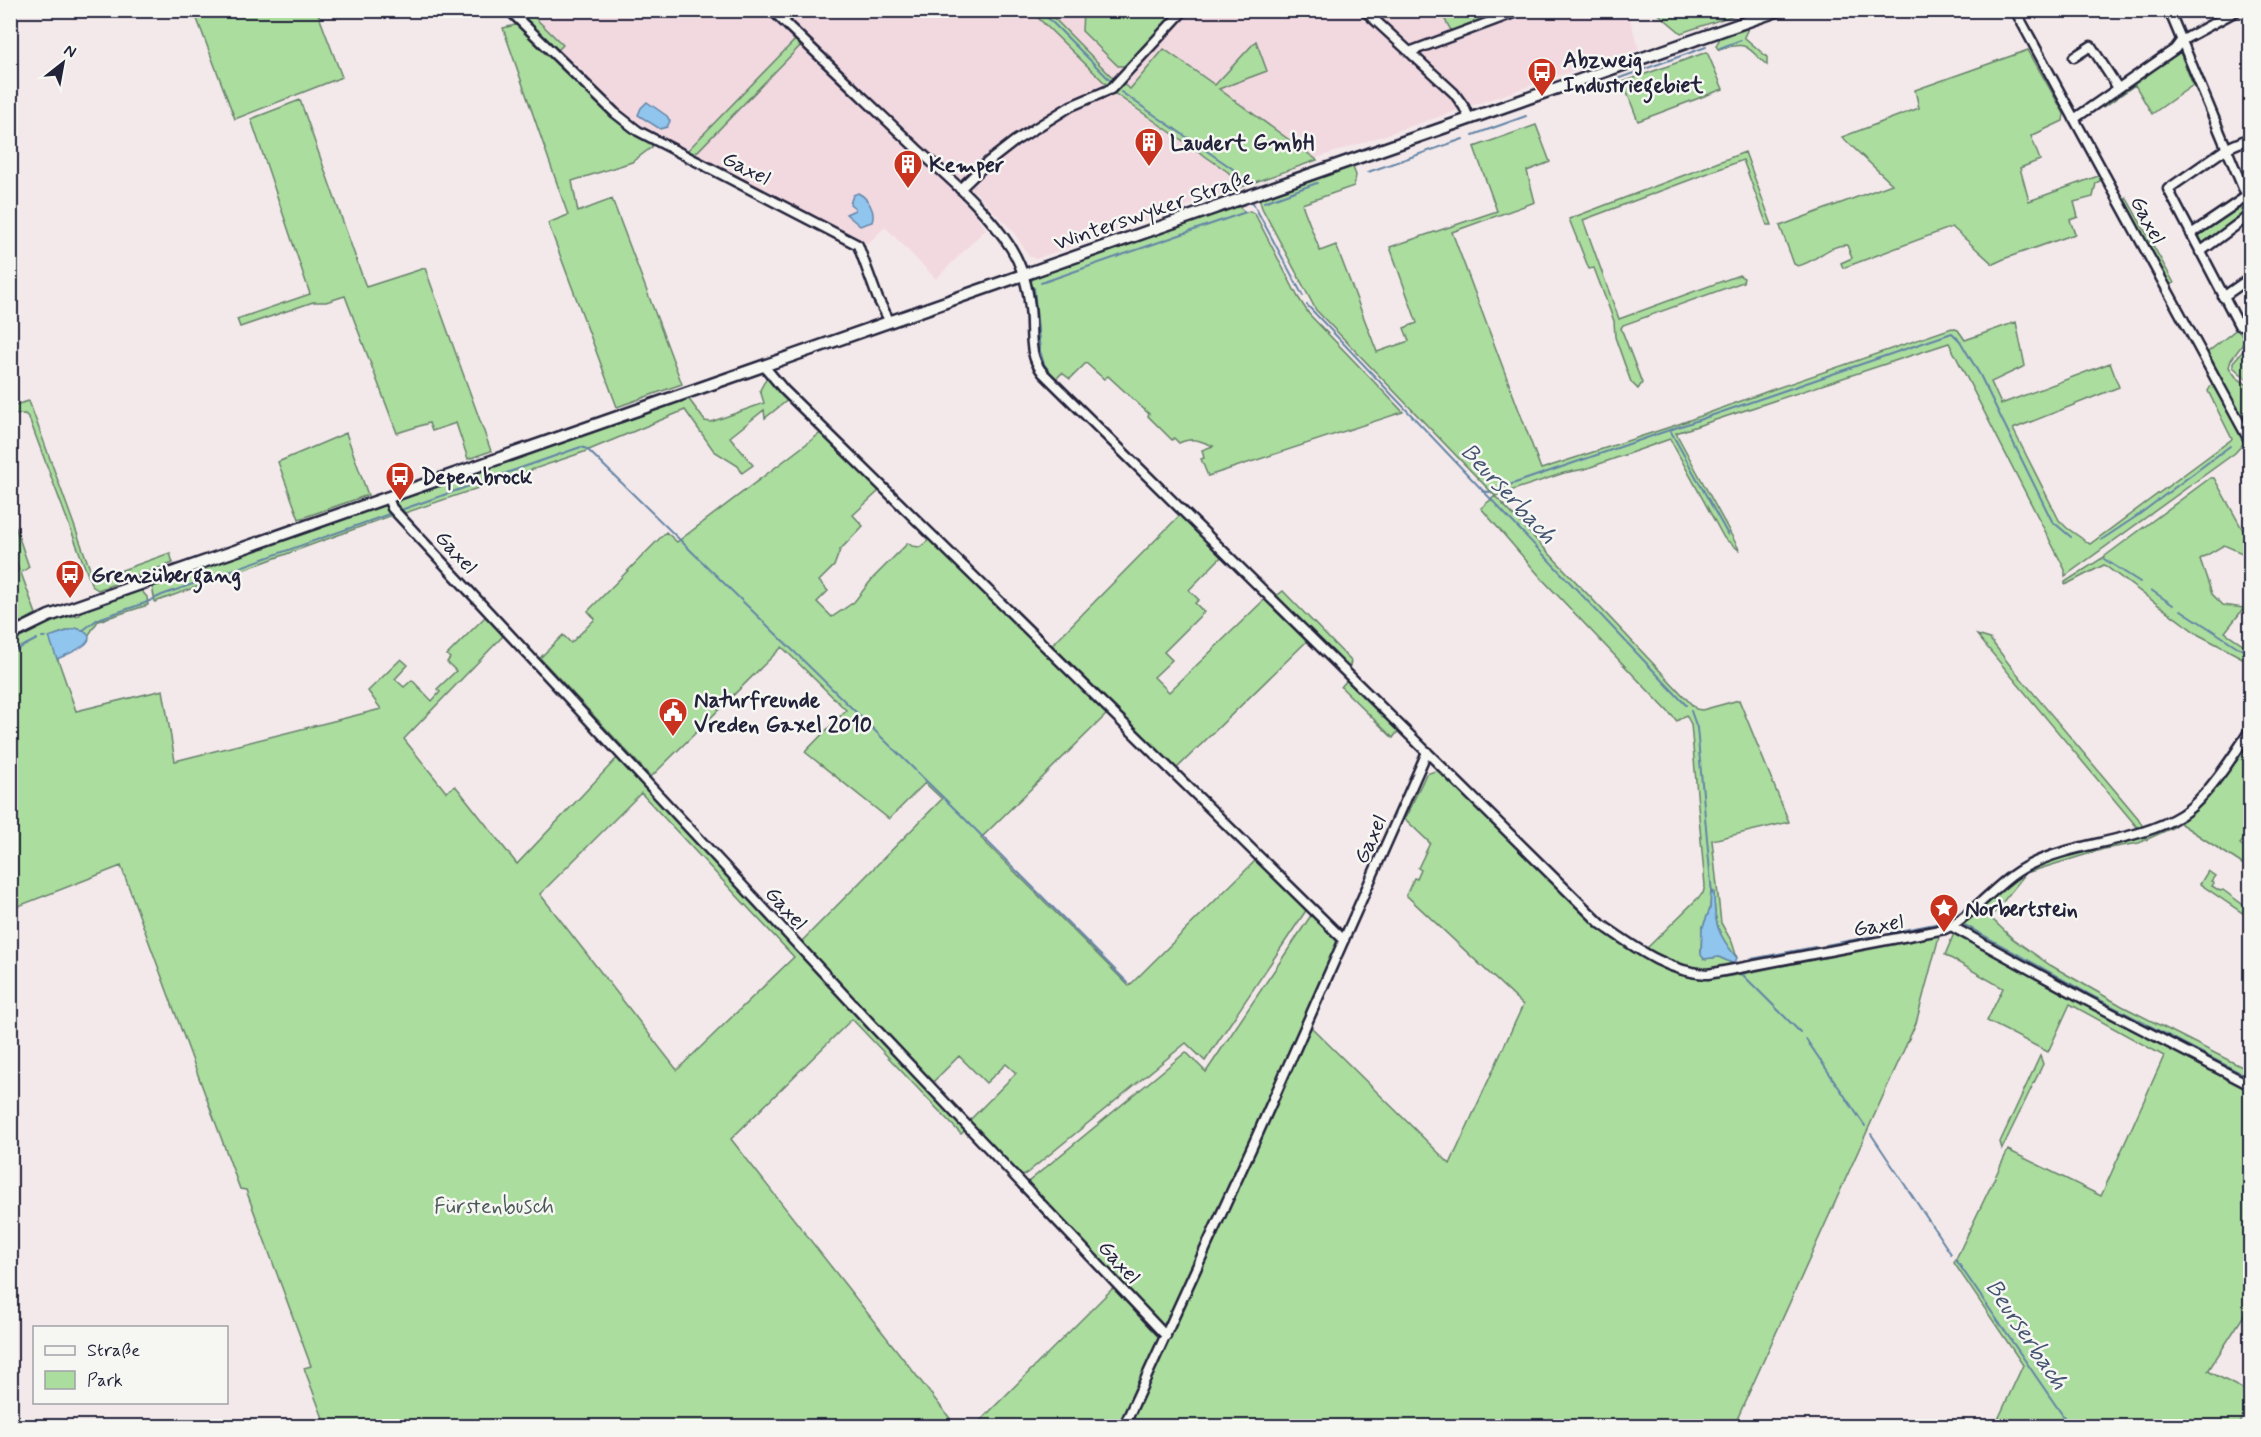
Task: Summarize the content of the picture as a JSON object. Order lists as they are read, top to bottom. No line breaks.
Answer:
{"streets":{"street":["Gaxel","Winterswyker Straße"]},"crossings":[["Gaxel","Winterswyker Straße"]],"water":["Beurserbach"],"parks":["Fürstenbusch"],"places":{"bus stop":["Abzweig Industriegebiet","Depenbrock","Grenzübergang"],"building":["Laudert GmbH","Kemper"],"public building":["Naturfreunde Vreden Gaxel 2010"],"place":["Norbertstein"]},"legend":["Straße","Park"],"north":"top right"}
